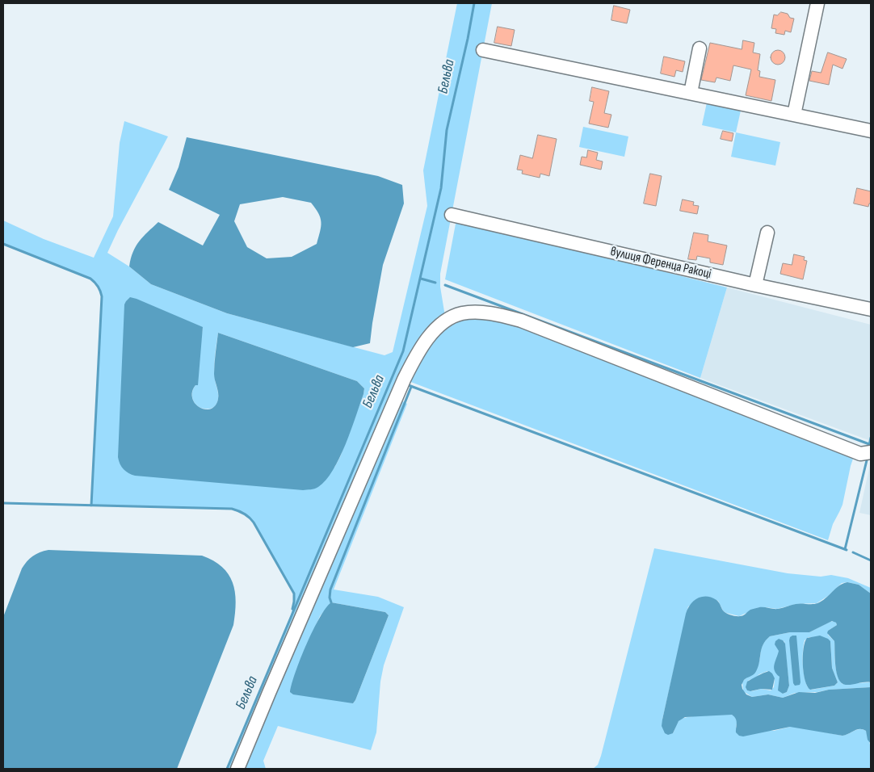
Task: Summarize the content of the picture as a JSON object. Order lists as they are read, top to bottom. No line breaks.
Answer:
{"streets":{"street":["вулиця Ференца Ракоці"]},"water":["Бельва"]}
